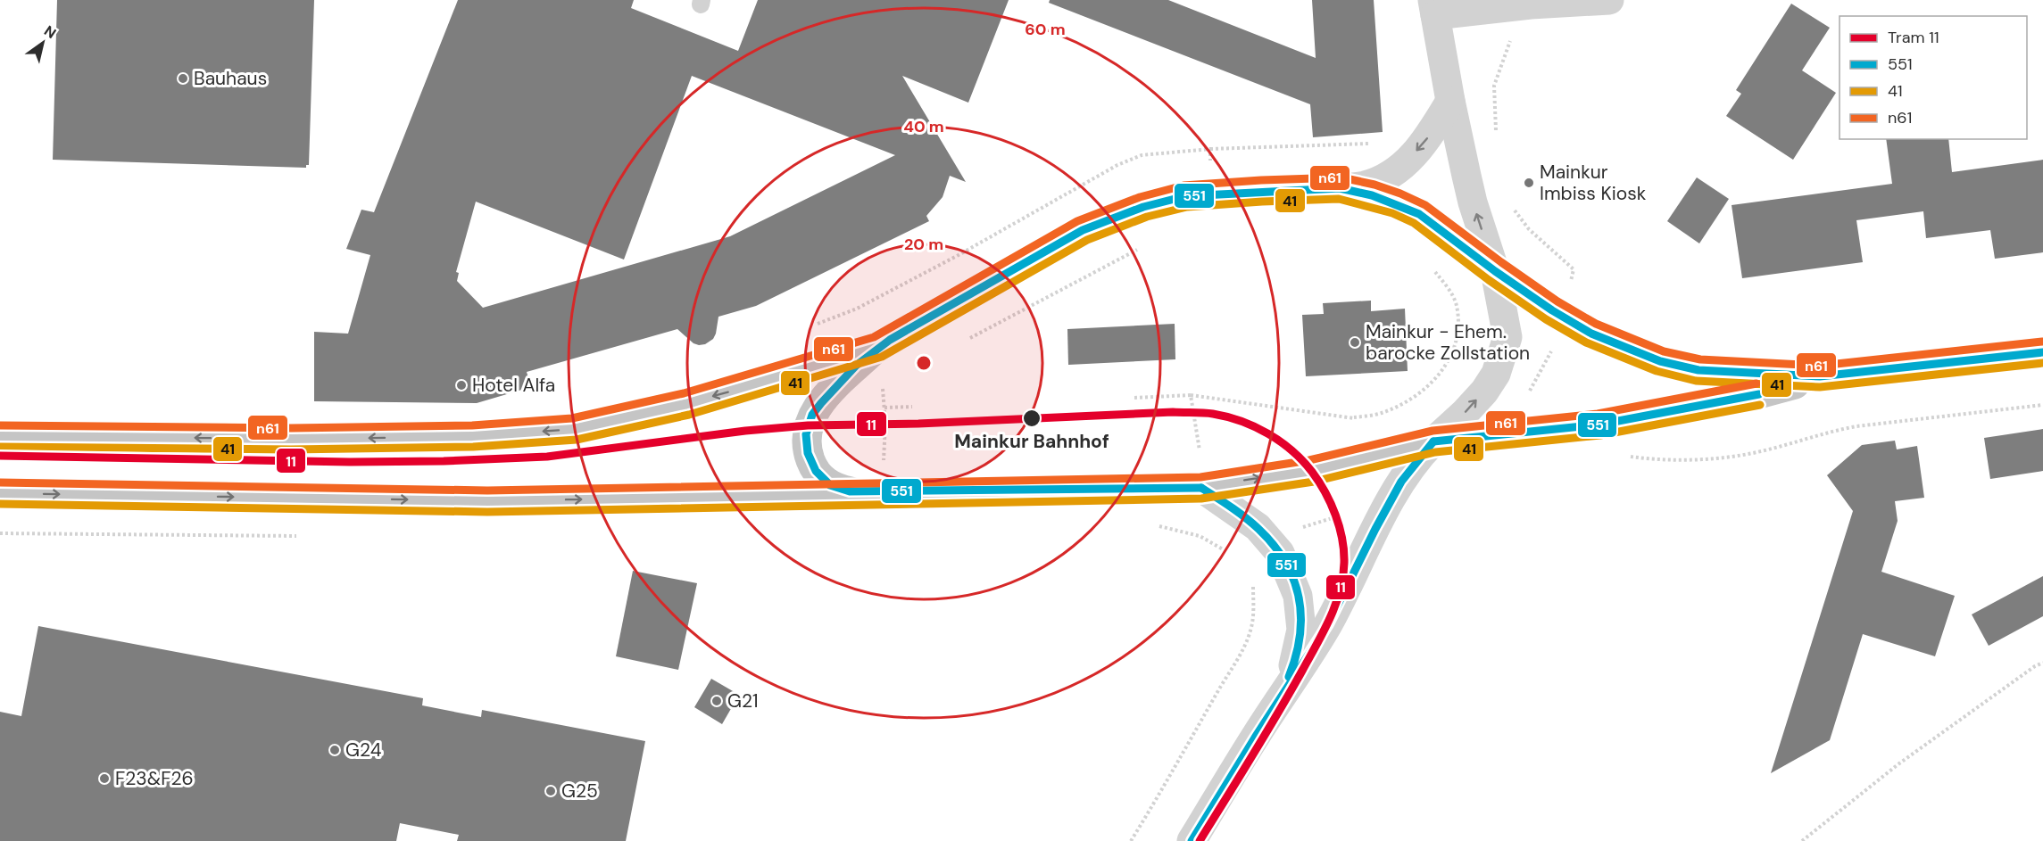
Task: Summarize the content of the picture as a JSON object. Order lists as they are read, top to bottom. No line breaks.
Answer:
{"places":["Bauhaus","Mainkur Imbiss Kiosk","Mainkur - Ehem. barocke Zollstation","Hotel Alfa","Mainkur Bahnhof","G21","G24","F23&F26","G25"],"lines":["transit line n61","transit line 551","transit line 41","tram line 11"],"legend":["Tram 11","551","41","n61"],"north":"top right","rings":["60 m","40 m","20 m"]}
